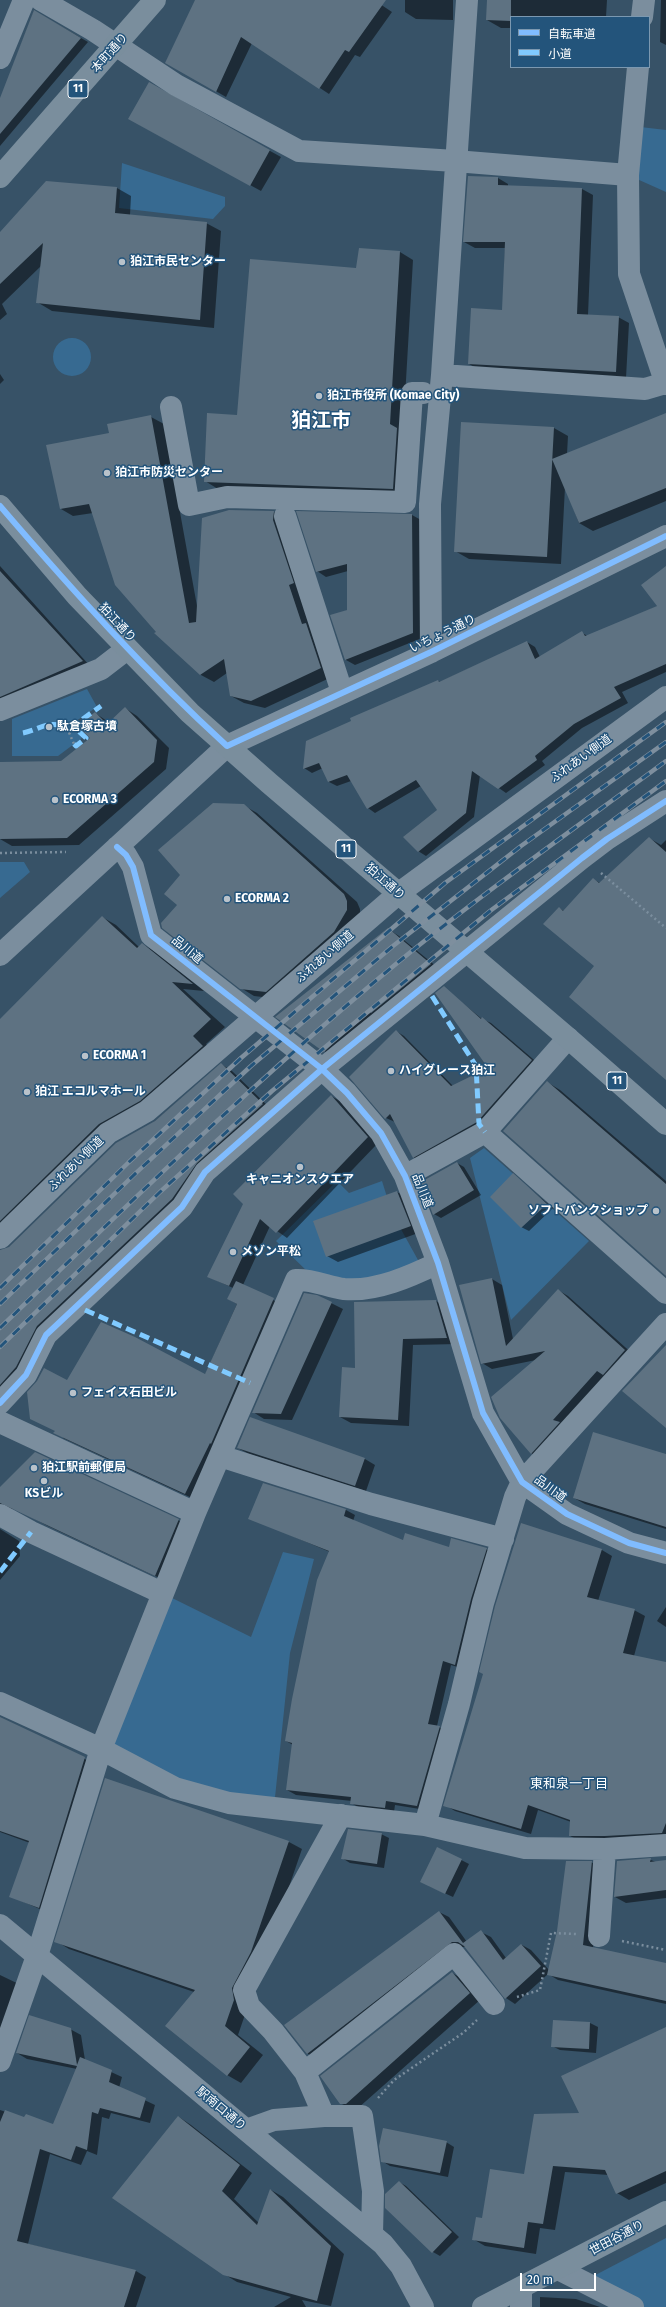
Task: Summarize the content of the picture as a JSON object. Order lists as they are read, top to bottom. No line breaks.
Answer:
{"streets":{"main road":["本町通り","11","狛江通り","世田谷通り"],"street":["いちょう通り","ふれあい側道","品川道","駅南口通り"]},"crossings":[["狛江通り","いちょう通り"],["狛江通り","ふれあい側道"],["いちょう通り","品川道"],["ふれあい側道","品川道"]],"districts":["狛江市","東和泉一丁目"],"places":["狛江市民センター","狛江市役所 (Komae City)","狛江市防災センター","駄倉塚古墳","ECORMA 3","ECORMA 2","ECORMA 1","ハイグレース狛江","狛江 エコルマホール","キャニオンスクエア","ソフトバンクショップ","メゾン平松","フェイス石田ビル","狛江駅前郵便局","KSビル"],"legend":["自転車道","小道"],"scale_bar":"20 m"}
